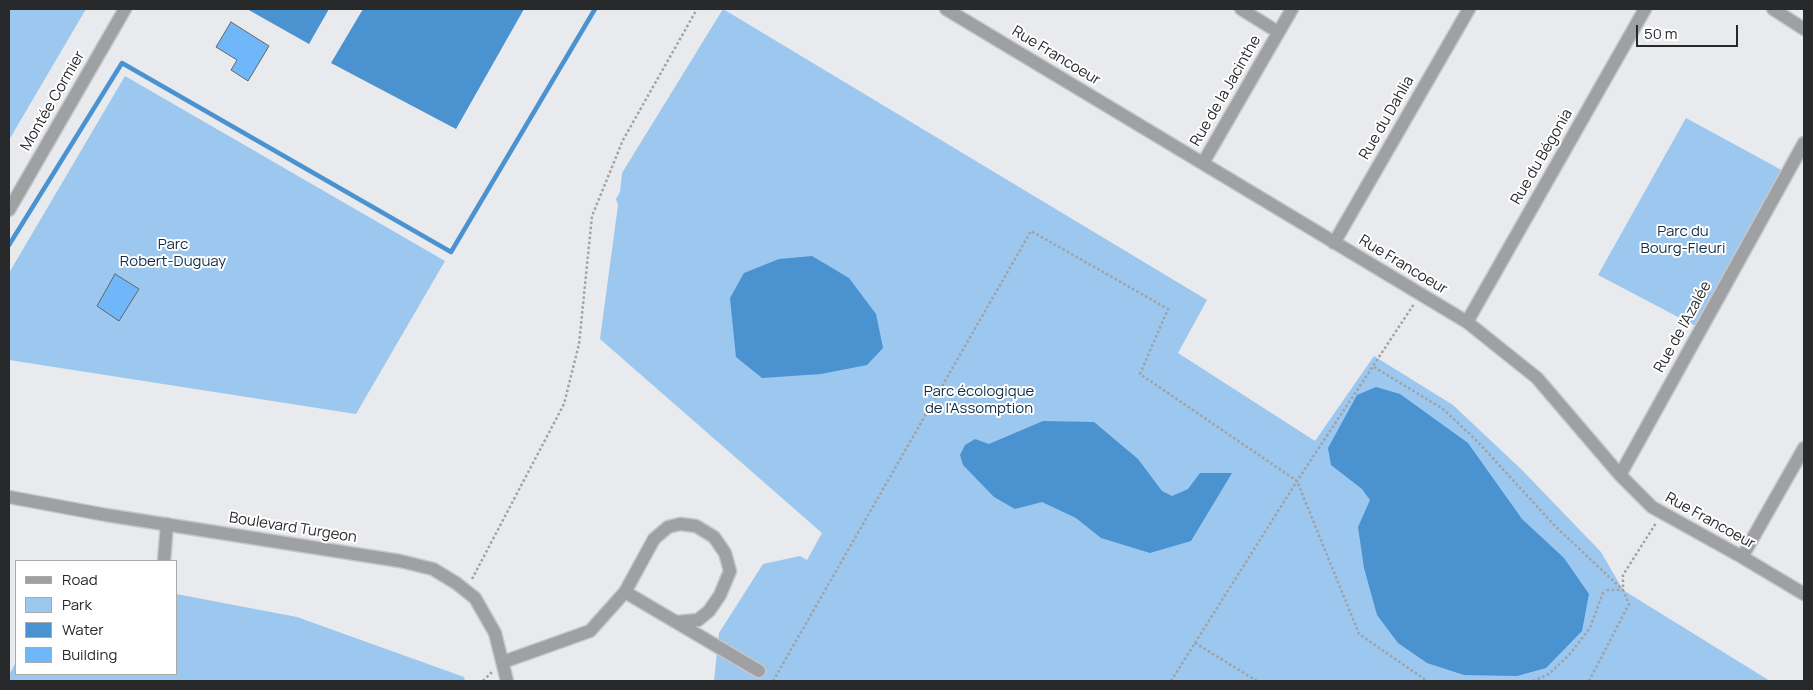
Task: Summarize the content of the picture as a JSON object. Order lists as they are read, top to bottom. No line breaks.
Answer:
{"streets":{"street":["Rue Francoeur","Rue de la Jacinthe","Montée Cormier","Rue du Dahlia","Rue du Bégonia","Rue de l'Azalée","Boulevard Turgeon"]},"crossings":[["Rue Francoeur","Rue de la Jacinthe"],["Rue Francoeur","Rue du Dahlia"],["Rue Francoeur","Rue du Bégonia"],["Rue Francoeur","Rue de l'Azalée"]],"parks":["Parc du Bourg-Fleuri","Parc Robert-Duguay","Parc écologique de l'Assomption"],"legend":["Road","Park","Water","Building"],"scale_bar":"50 m"}
